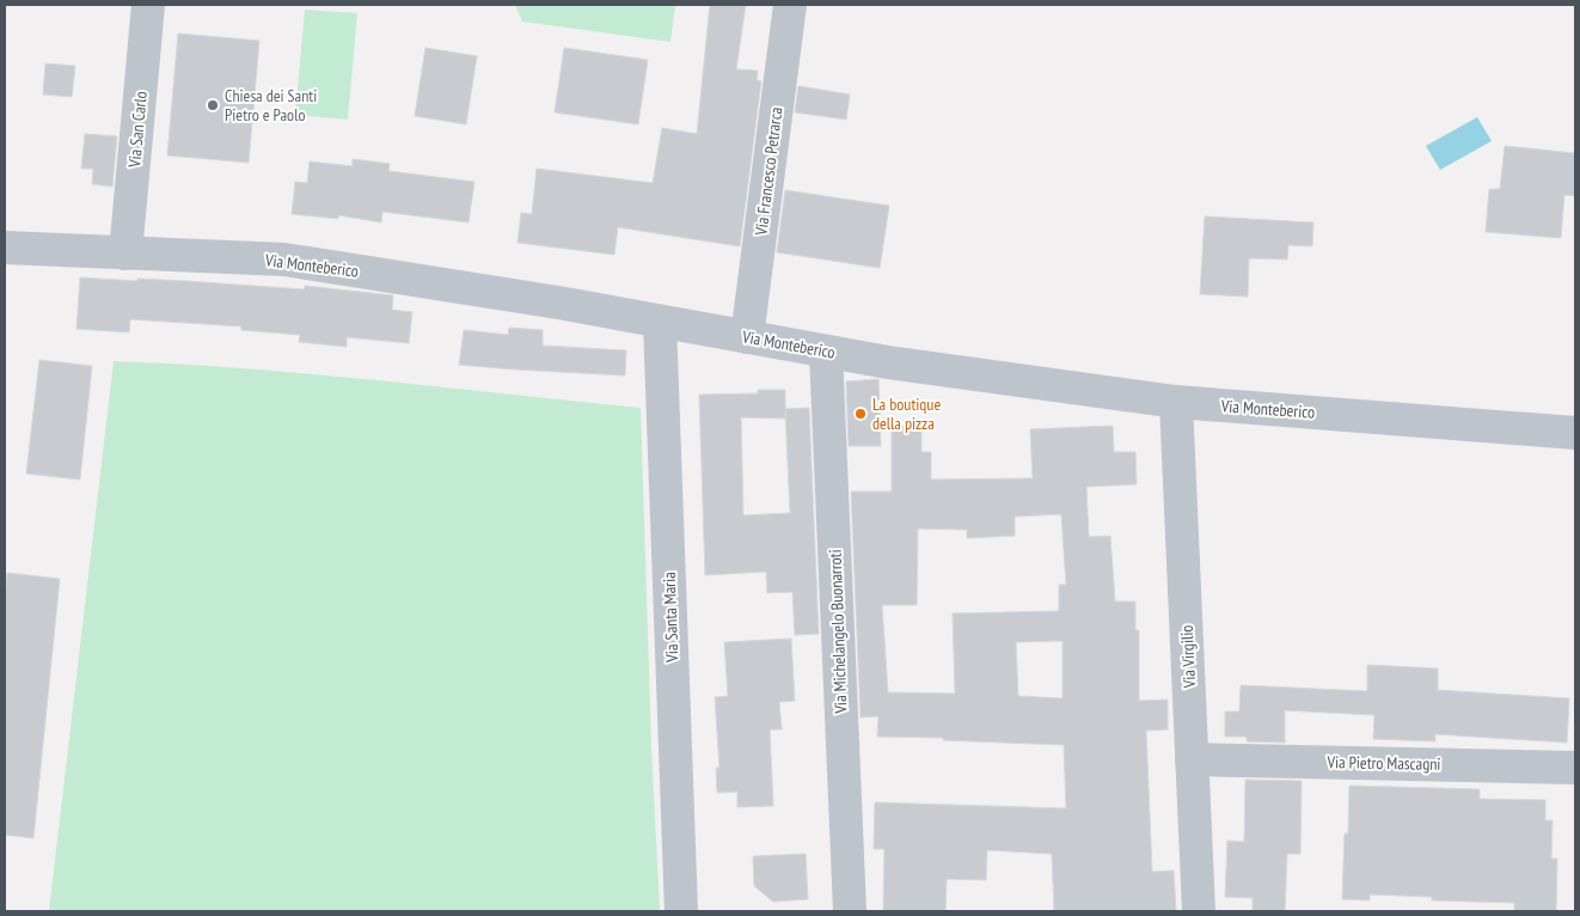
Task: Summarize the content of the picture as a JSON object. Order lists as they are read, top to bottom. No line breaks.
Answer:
{"streets":{"street":["Via San Carlo","Via Francesco Petrarca","Via Monteberico","Via Santa Maria","Via Michelangelo Buonarroti","Via Virgilio","Via Pietro Mascagni"]},"crossings":[["Via San Carlo","Via Monteberico"],["Via Francesco Petrarca","Via Monteberico"],["Via Monteberico","Via Santa Maria"],["Via Monteberico","Via Michelangelo Buonarroti"],["Via Monteberico","Via Virgilio"],["Via Virgilio","Via Pietro Mascagni"]],"places":["Chiesa dei Santi Pietro e Paolo","La boutique della pizza"]}
